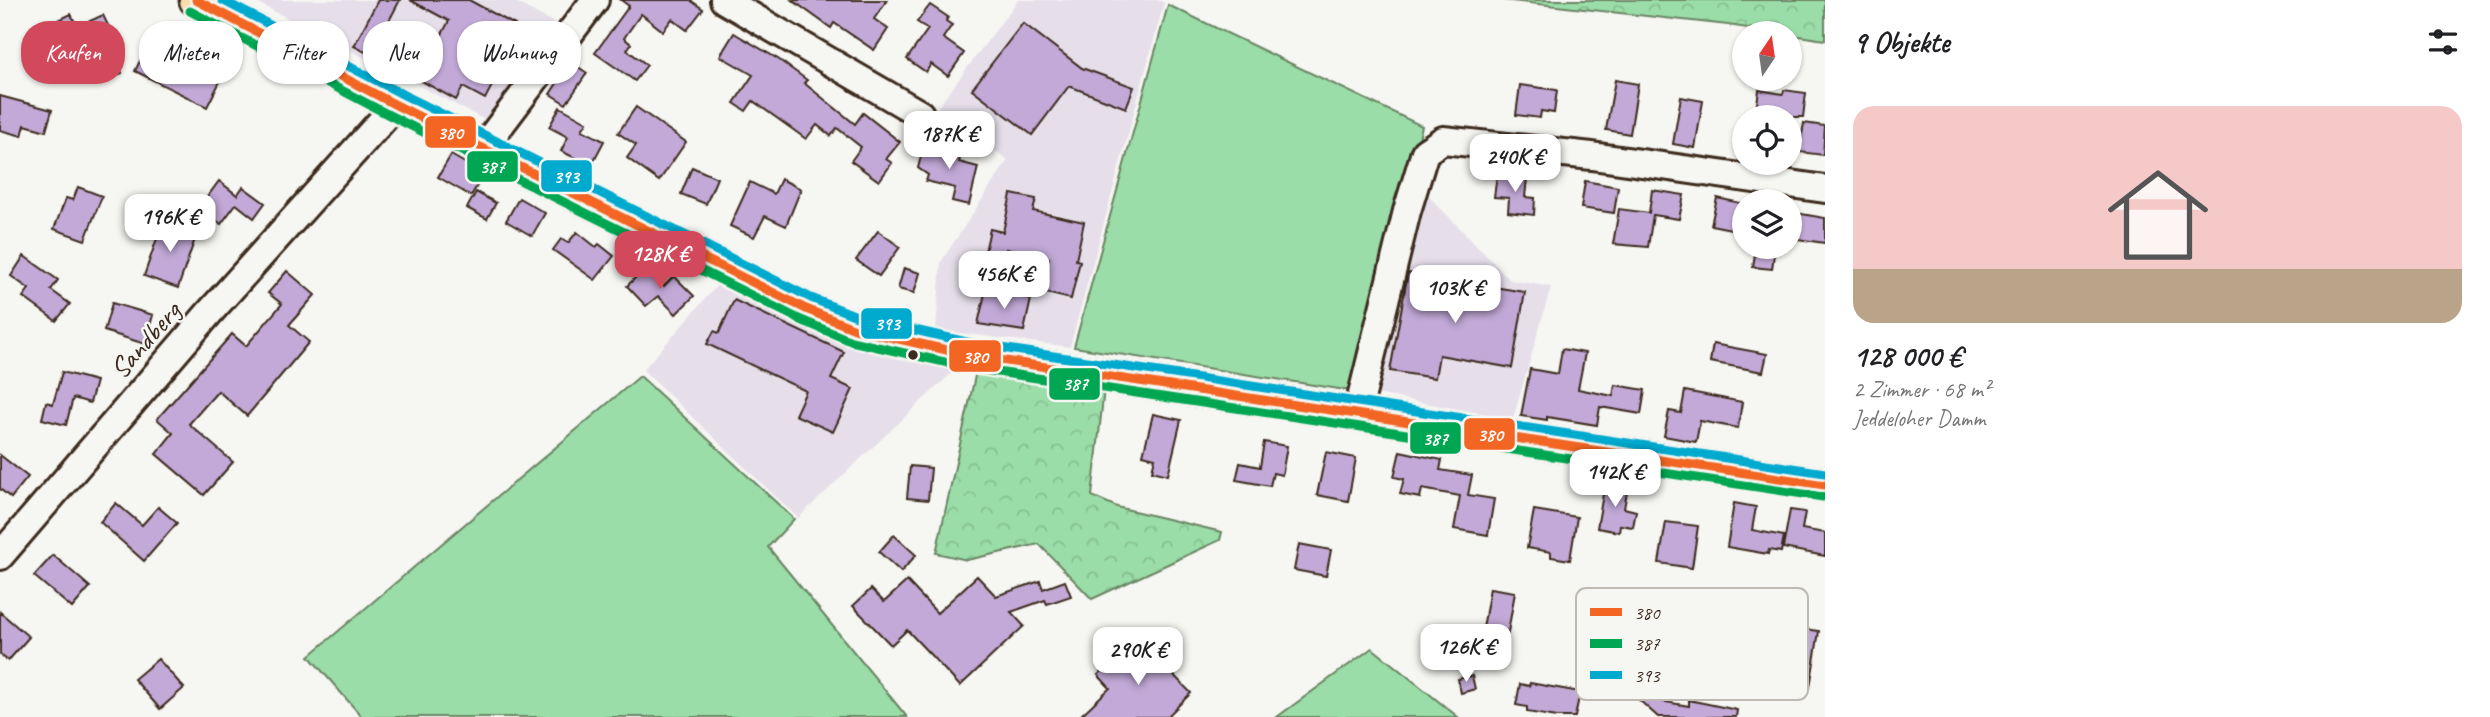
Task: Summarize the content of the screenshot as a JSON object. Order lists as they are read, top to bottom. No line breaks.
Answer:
{"streets":{"street":["Sandberg"]},"lines":["transit line 380","transit line 393","transit line 387"],"legend":["380","387","393"],"north":"top","page":{"heading":"9 Objekte","chip":["Kaufen","Mieten","Filter","Neu","Wohnung"],"list":[{"name":"128 000 €","note":"2 Zimmer · 68 m² · Jeddeloher Damm"}],"price":["187K €","240K €","196K €","128K €","456K €","103K €","142K €","126K €","290K €"]}}
